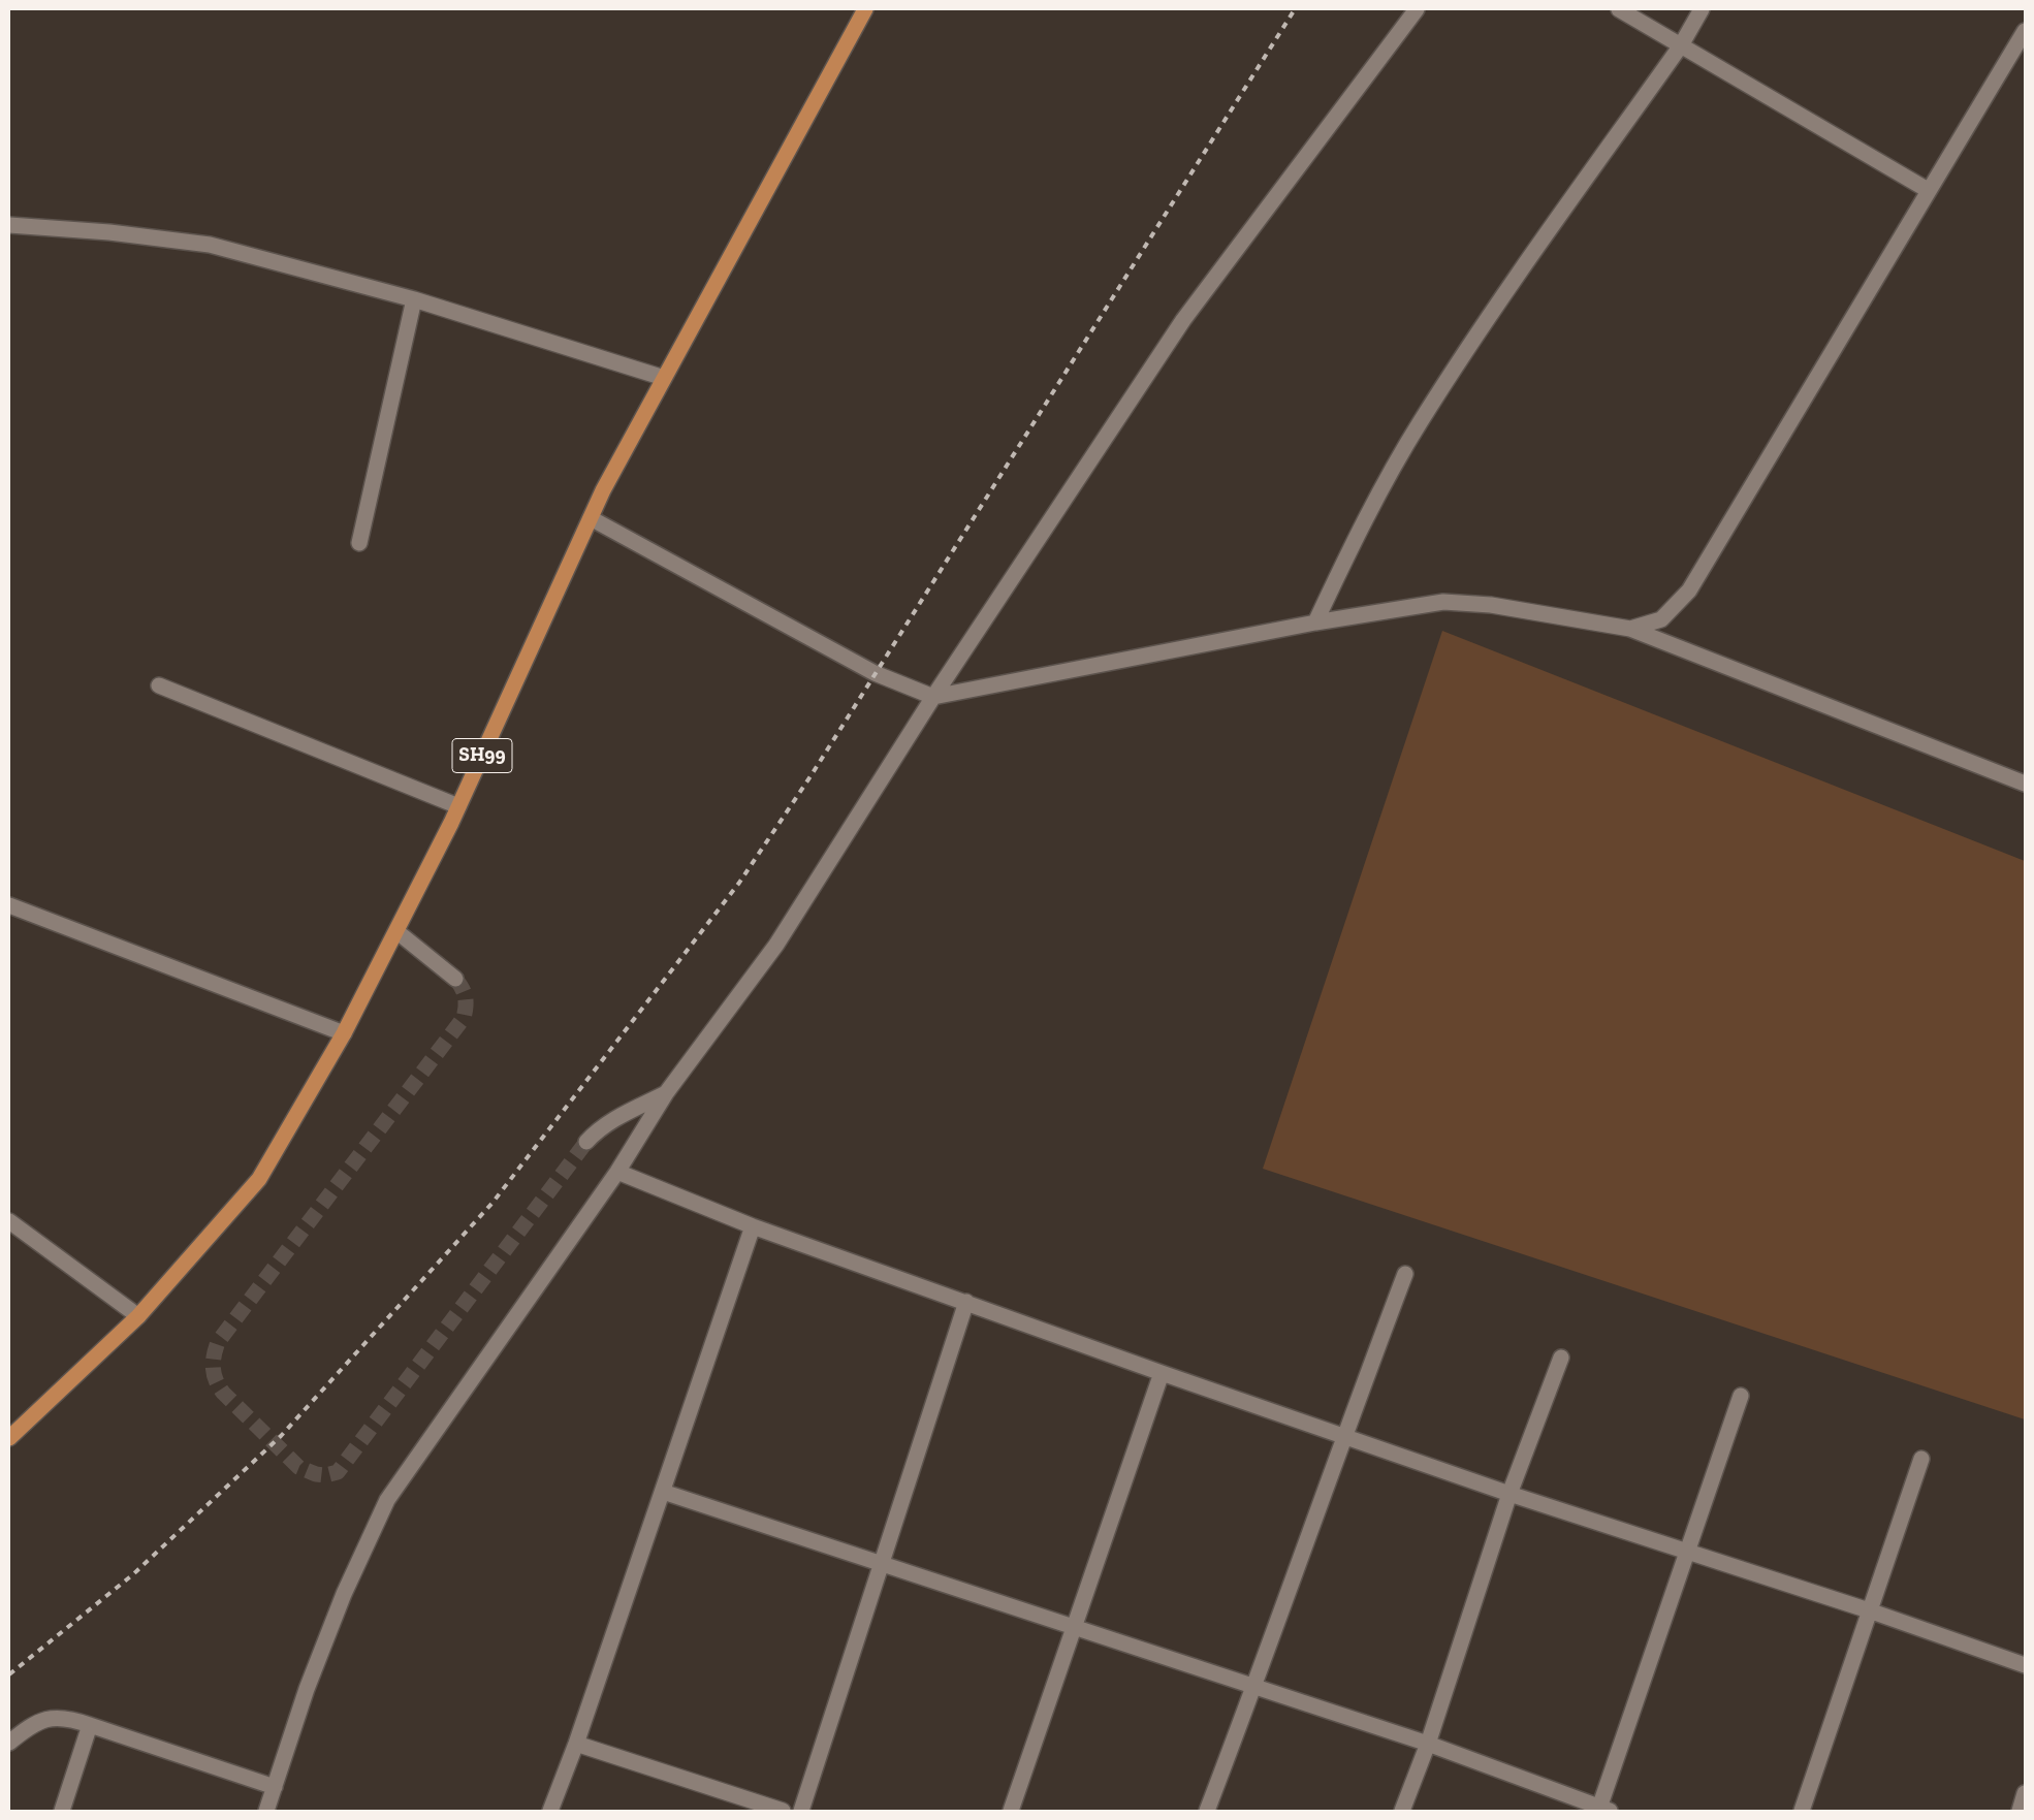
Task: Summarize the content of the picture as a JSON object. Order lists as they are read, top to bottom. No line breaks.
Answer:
{"streets":{"main road":["SH99"]}}
